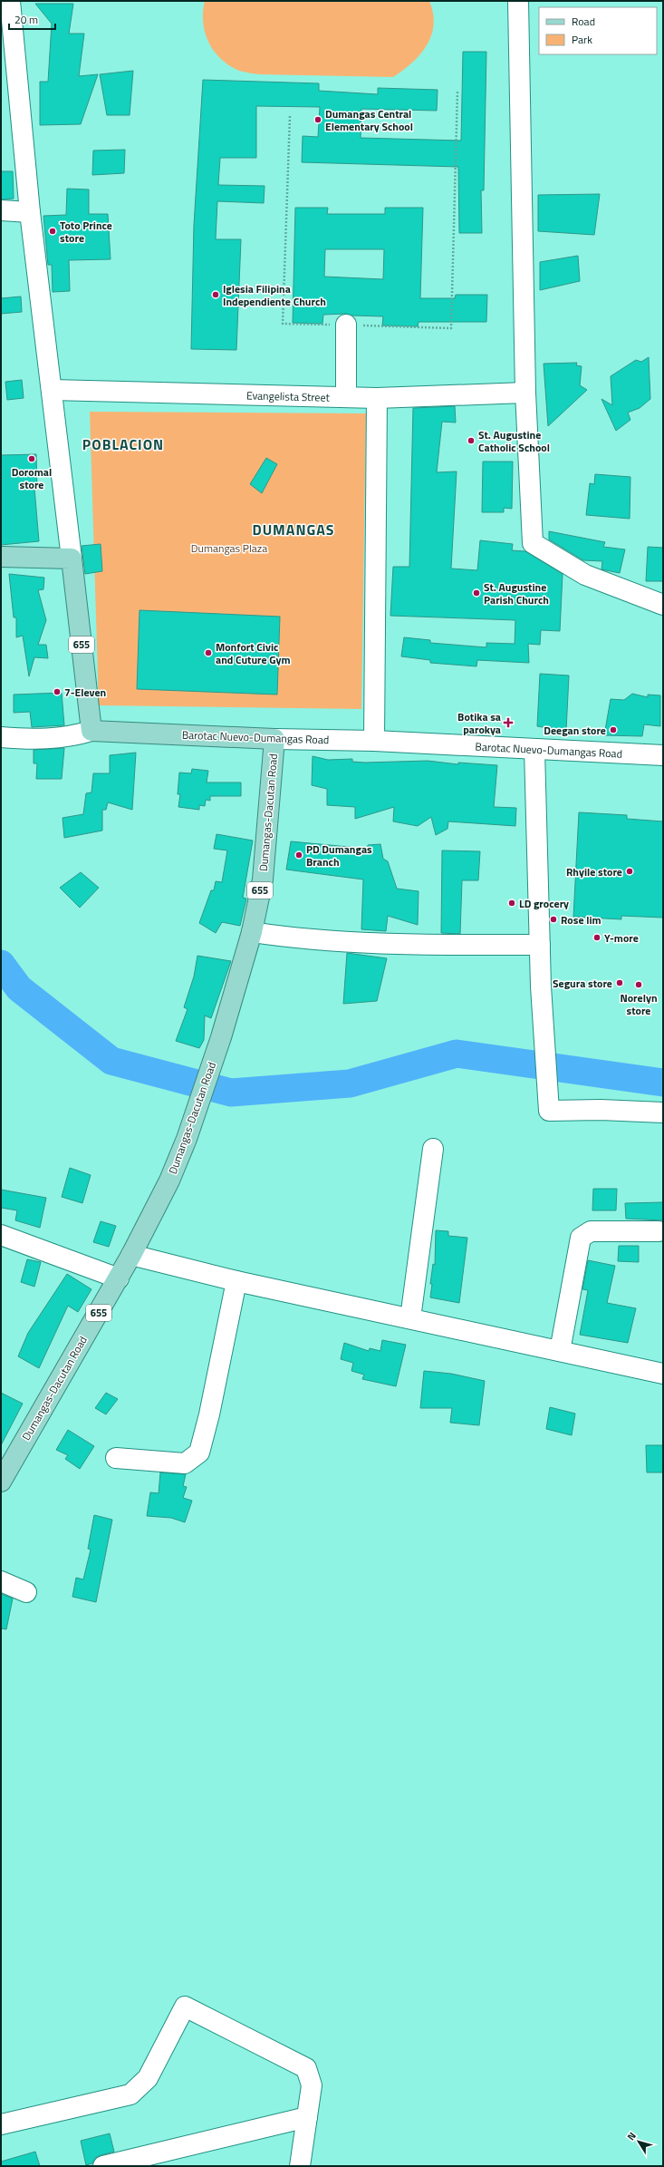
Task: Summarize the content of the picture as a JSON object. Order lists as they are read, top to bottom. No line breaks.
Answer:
{"streets":{"main road":["655","Barotac Nuevo-Dumangas Road","Dumangas-Dacutan Road"],"street":["Evangelista Street"]},"crossings":[["655","Barotac Nuevo-Dumangas Road"],["Barotac Nuevo-Dumangas Road","Dumangas-Dacutan Road"]],"districts":["POBLACION","DUMANGAS"],"parks":["Dumangas Plaza"],"places":{"other":["Dumangas Central Elementary School","Toto Prince store","Iglesia Filipina Independiente Church","St. Augustine Catholic School","Doromal store","St. Augustine Parish Church","Monfort Civic and Cuture Gym","7-Eleven","Deegan store","PD Dumangas Branch","Rhyile store","LD grocery","Rose lim","Y-more","Segura store","Norelyn store"],"health":["Botika sa parokya"]},"legend":["Road","Park"],"scale_bar":"20 m","north":"top left"}
